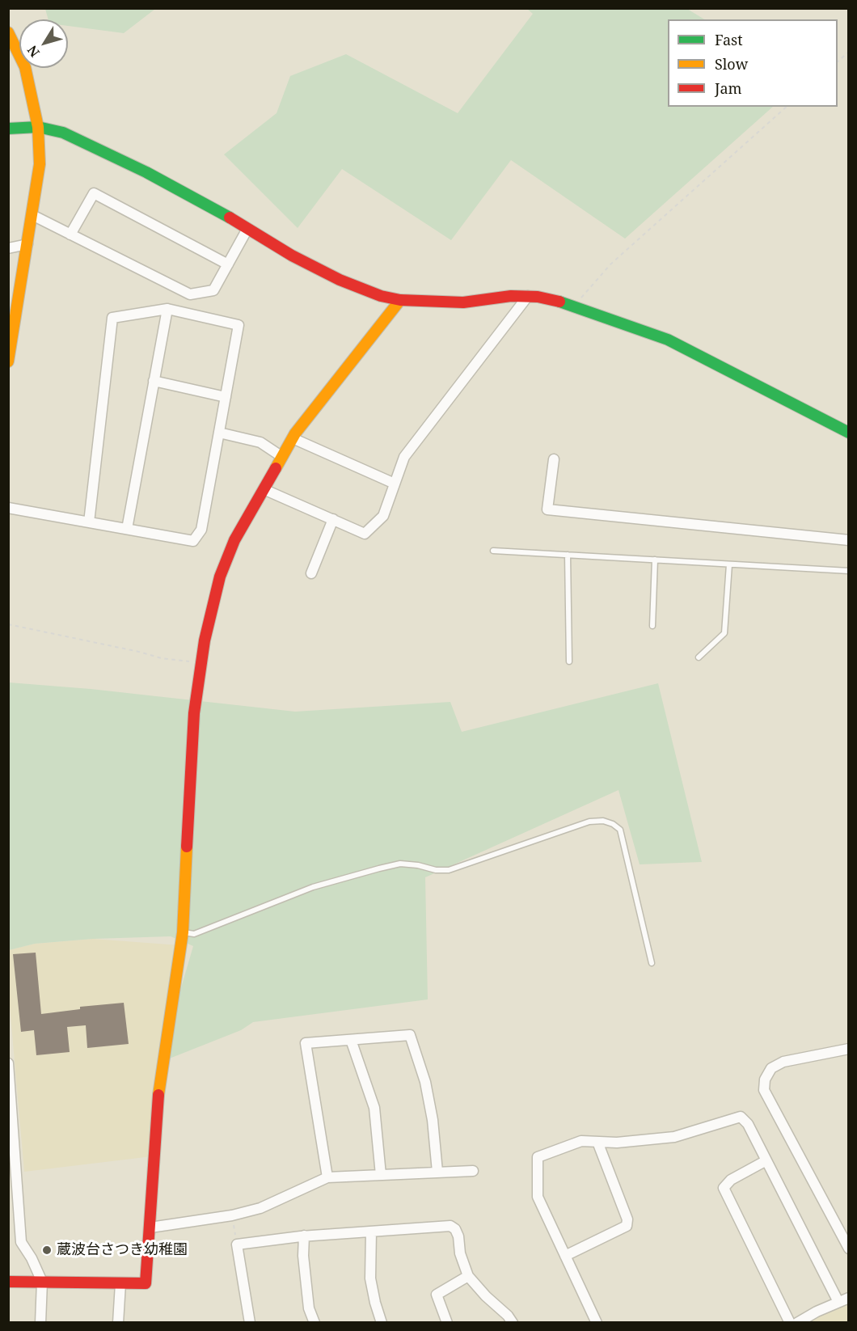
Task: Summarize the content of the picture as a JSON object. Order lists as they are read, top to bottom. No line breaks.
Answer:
{"places":["蔵波台さつき幼稚園"],"legend":["Fast","Slow","Jam"],"north":"bottom left"}
